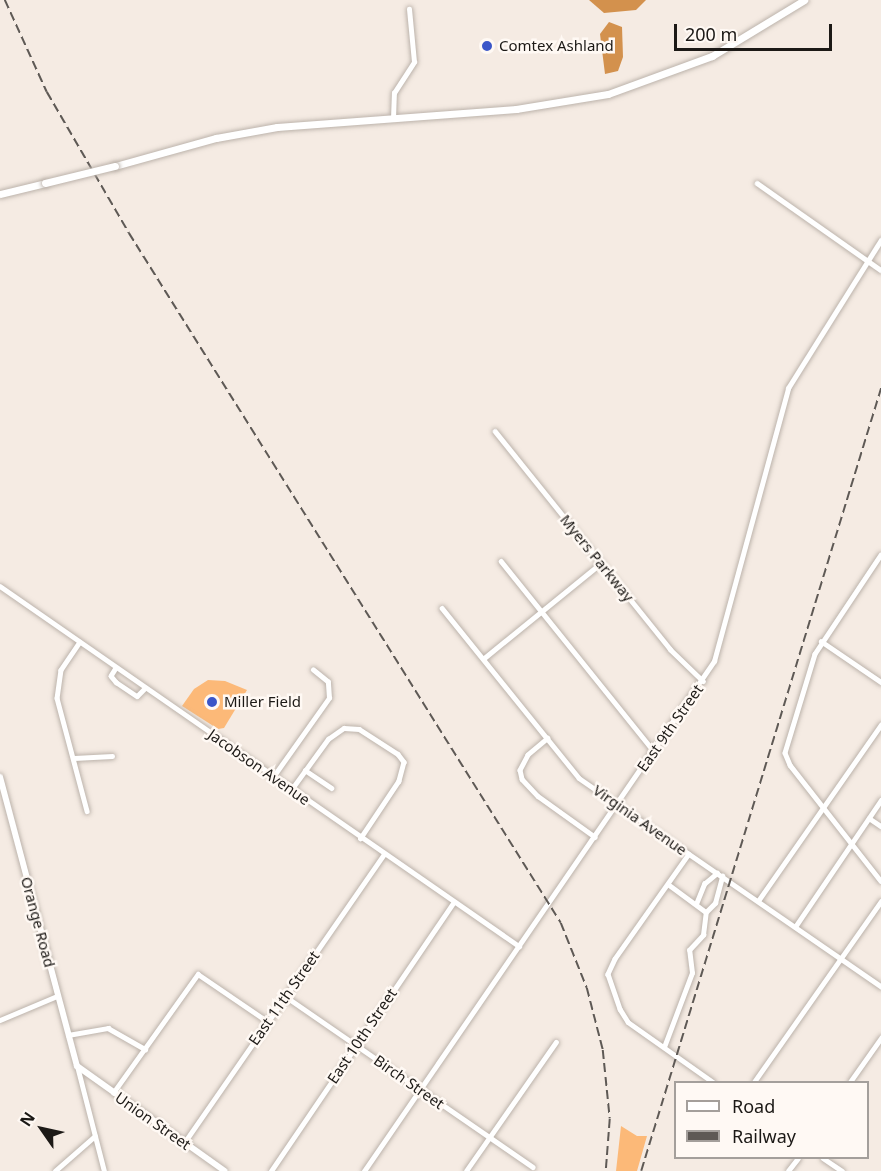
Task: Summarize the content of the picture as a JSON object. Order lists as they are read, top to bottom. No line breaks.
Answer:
{"streets":{"main road":["Orange Road","Union Street"],"street":["Myers Parkway","East 9th Street","Jacobson Avenue","Virginia Avenue","East 11th Street","East 10th Street","Birch Street"]},"crossings":[["Myers Parkway","East 9th Street"],["East 9th Street","Jacobson Avenue"],["East 9th Street","Virginia Avenue"],["East 9th Street","Birch Street"],["Jacobson Avenue","East 11th Street"],["Jacobson Avenue","East 10th Street"],["Orange Road","Union Street"],["East 11th Street","Birch Street"],["East 11th Street","Union Street"],["East 10th Street","Birch Street"]],"places":["Comtex Ashland","Miller Field"],"legend":["Road","Railway"],"scale_bar":"200 m","north":"top left"}
